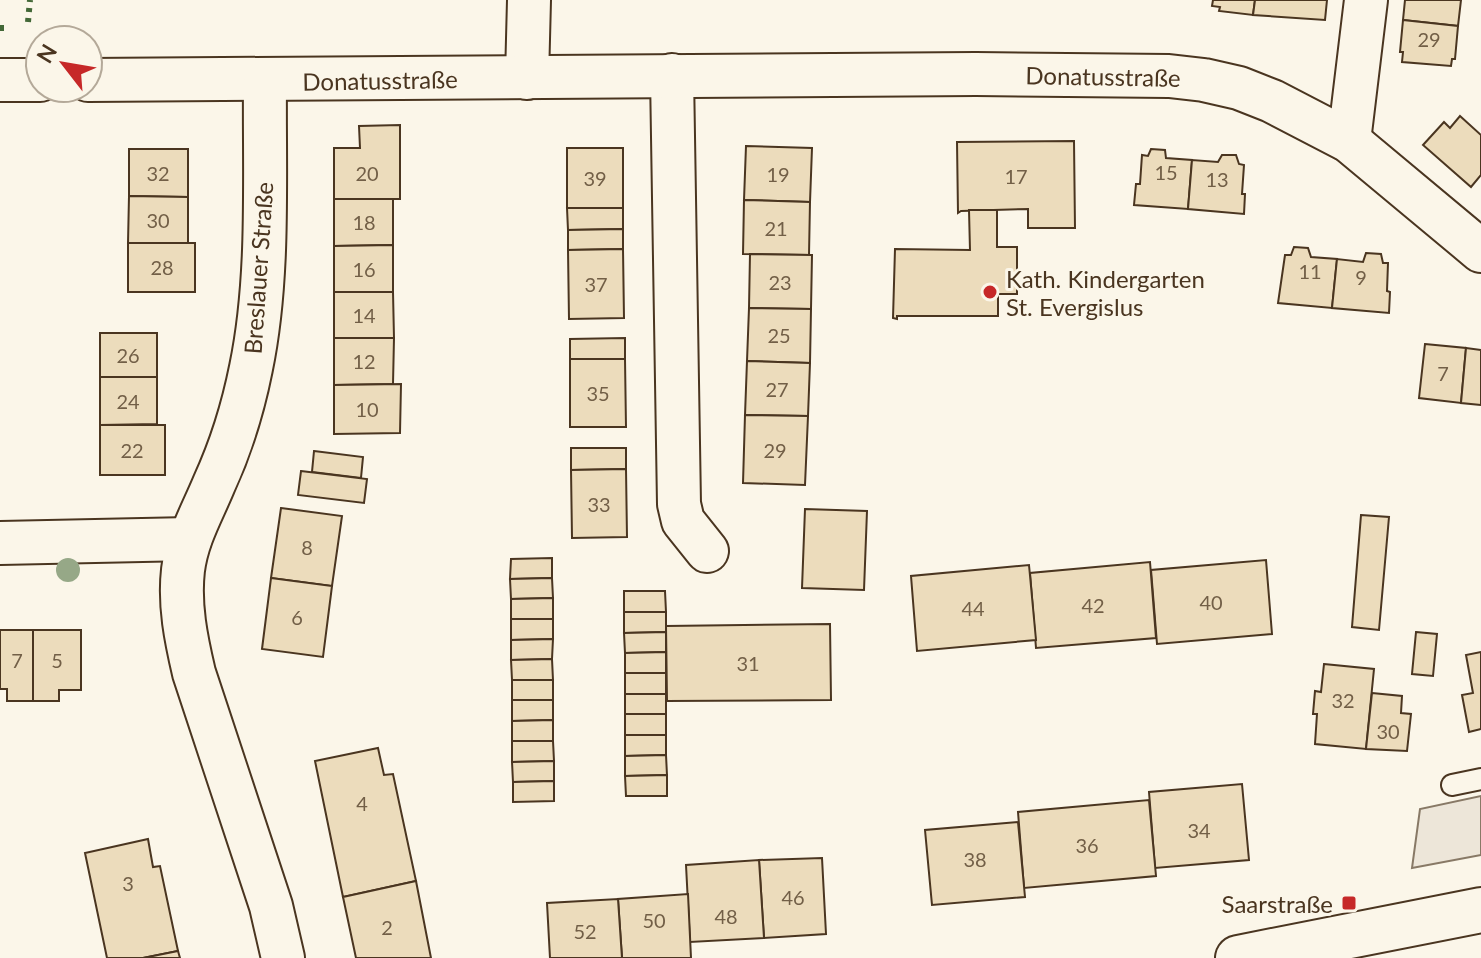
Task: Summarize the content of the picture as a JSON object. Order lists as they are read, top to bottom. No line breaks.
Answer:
{"streets":{"street":["Donatusstraße","Breslauer Straße"]},"crossings":[["Donatusstraße","Breslauer Straße"]],"places":{"other":["Kath. Kindergarten St. Evergislus"],"transit":["Saarstraße"]},"house_numbers":["29","15","32","20","19","17","39","13","30","18","21","28","16","11","9","23","37","14","25","26","12","7","27","35","24","10","22","29","33","8","40","42","44","6","7","5","31","32","30","4","34","36","38","3","46","48","50","2","52"],"north":"top left"}
